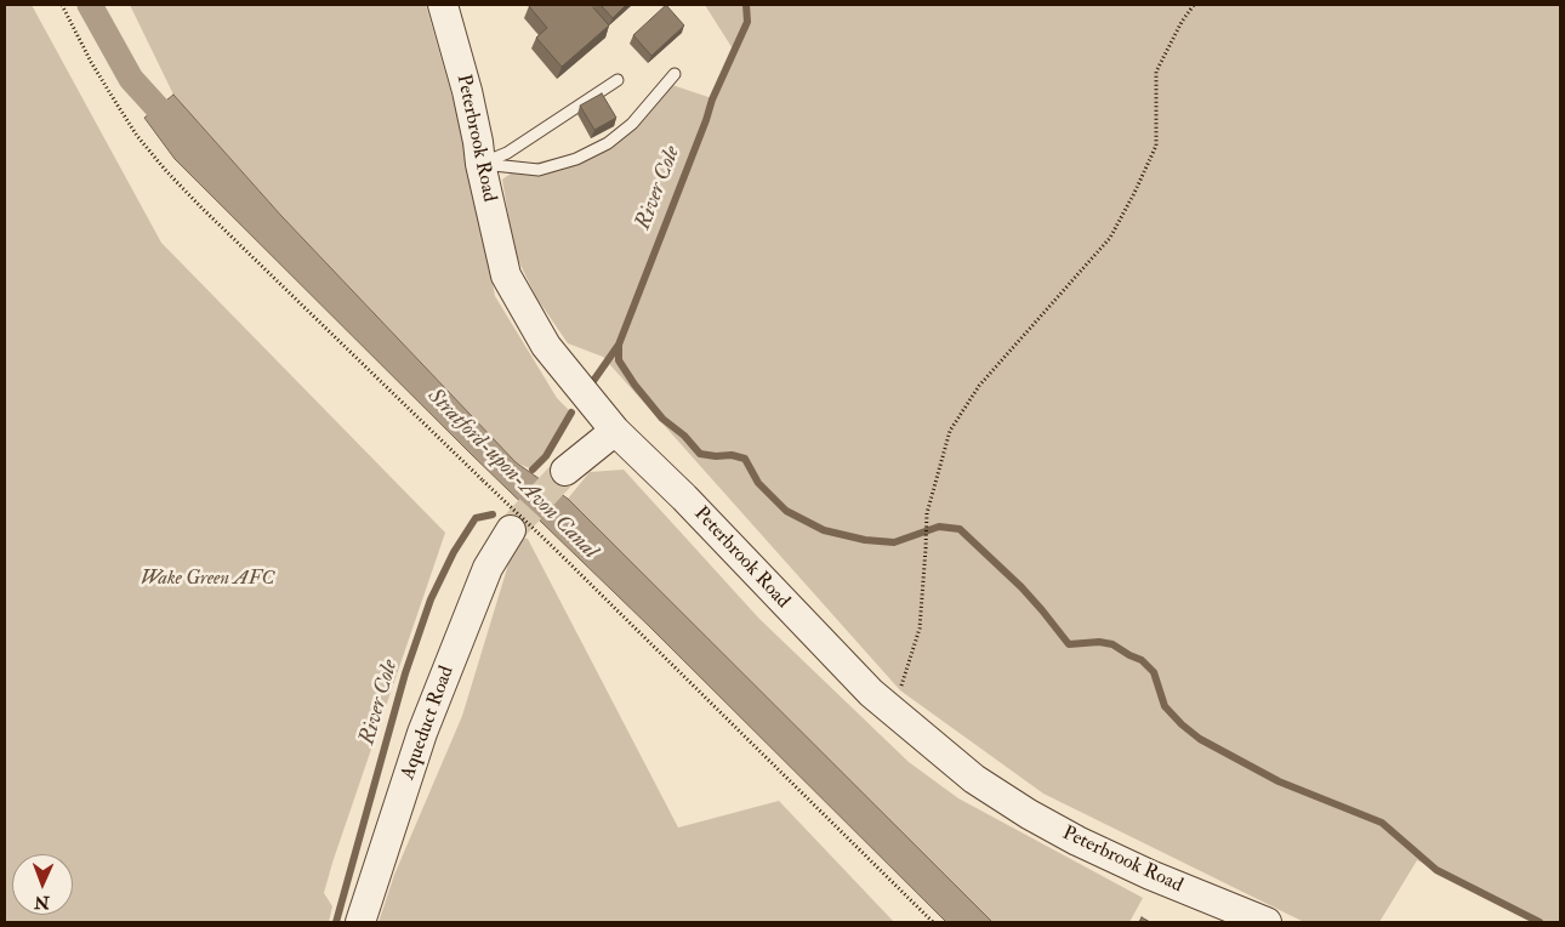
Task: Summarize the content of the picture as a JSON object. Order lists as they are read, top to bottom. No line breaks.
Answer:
{"streets":{"street":["Peterbrook Road","Aqueduct Road"]},"water":["River Cole","Stratford-upon-Avon Canal"],"parks":["Wake Green AFC"],"north":"bottom"}
